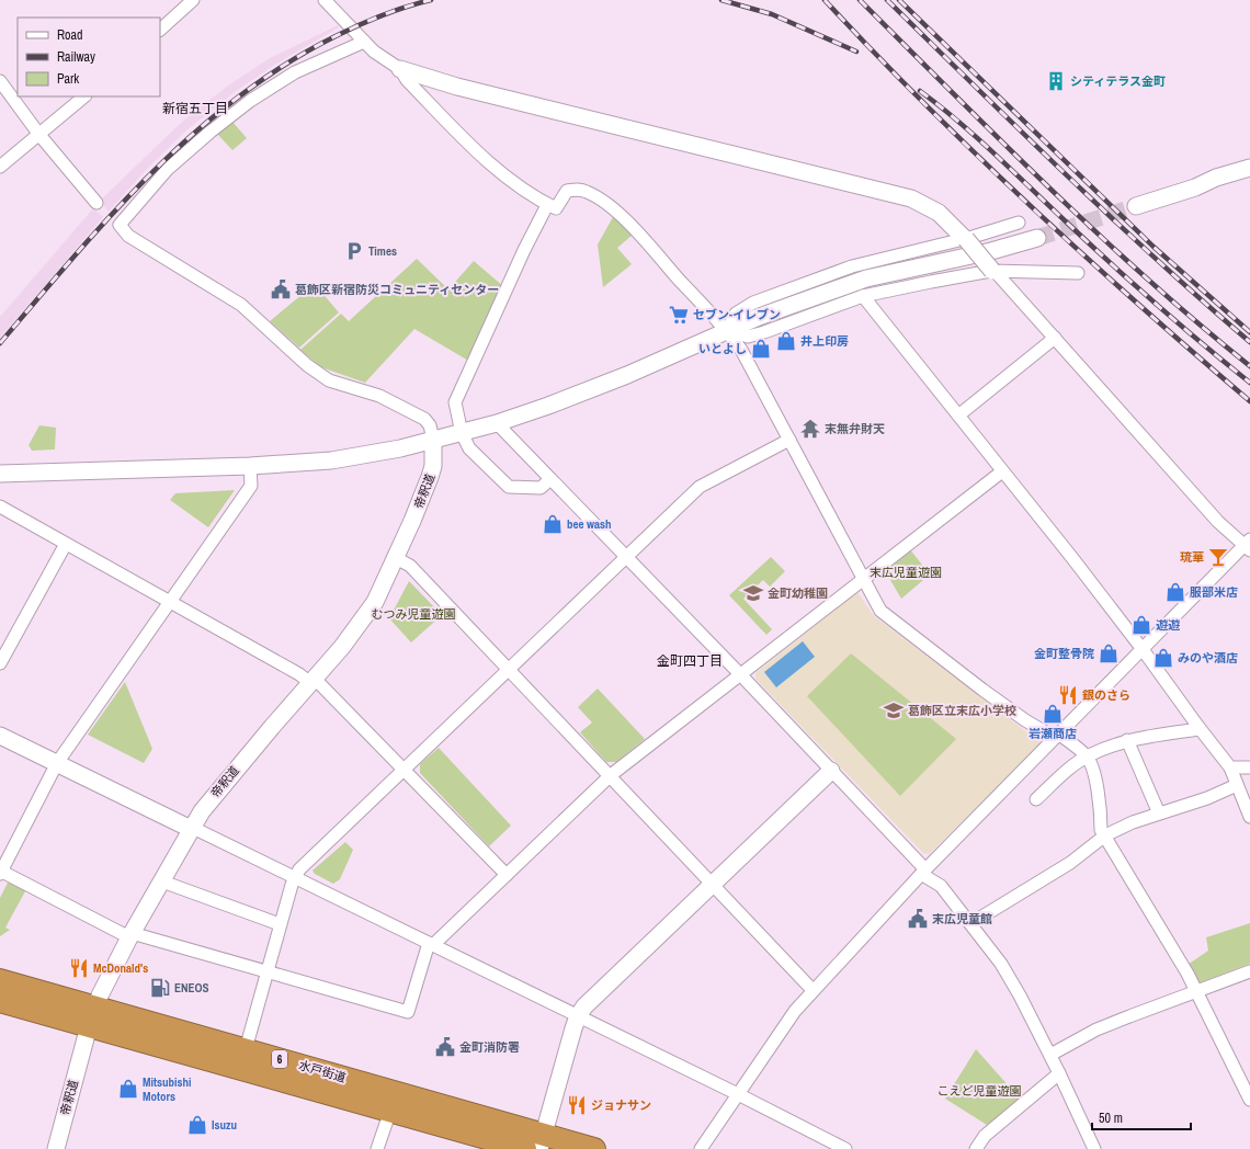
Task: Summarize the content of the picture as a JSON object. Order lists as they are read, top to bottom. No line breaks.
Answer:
{"streets":{"highway":["6","水戸街道"],"street":["帝釈道"]},"crossings":[["帝釈道","水戸街道"]],"districts":["新宿五丁目","金町四丁目"],"parks":["末広児童遊園","むつみ児童遊園","こえど児童遊園"],"places":{"building":["シティテラス金町"],"parking":["Times"],"public building":["葛飾区新宿防災コミュニティセンター","末広児童館","金町消防署"],"supermarket":["セブン-イレブン"],"shop":["井上印房","いとよし","bee wash","服部米店","遊遊","金町整骨院","みのや酒店","岩瀬商店","Mitsubishi Motors","Isuzu"],"temple":["末無弁財天"],"bar":["琉華"],"school or university":["金町幼稚園","葛飾区立末広小学校"],"restaurant":["銀のさら","McDonald's","ジョナサン"],"fuel station":["ENEOS"]},"legend":["Road","Railway","Park"],"scale_bar":"50 m"}
